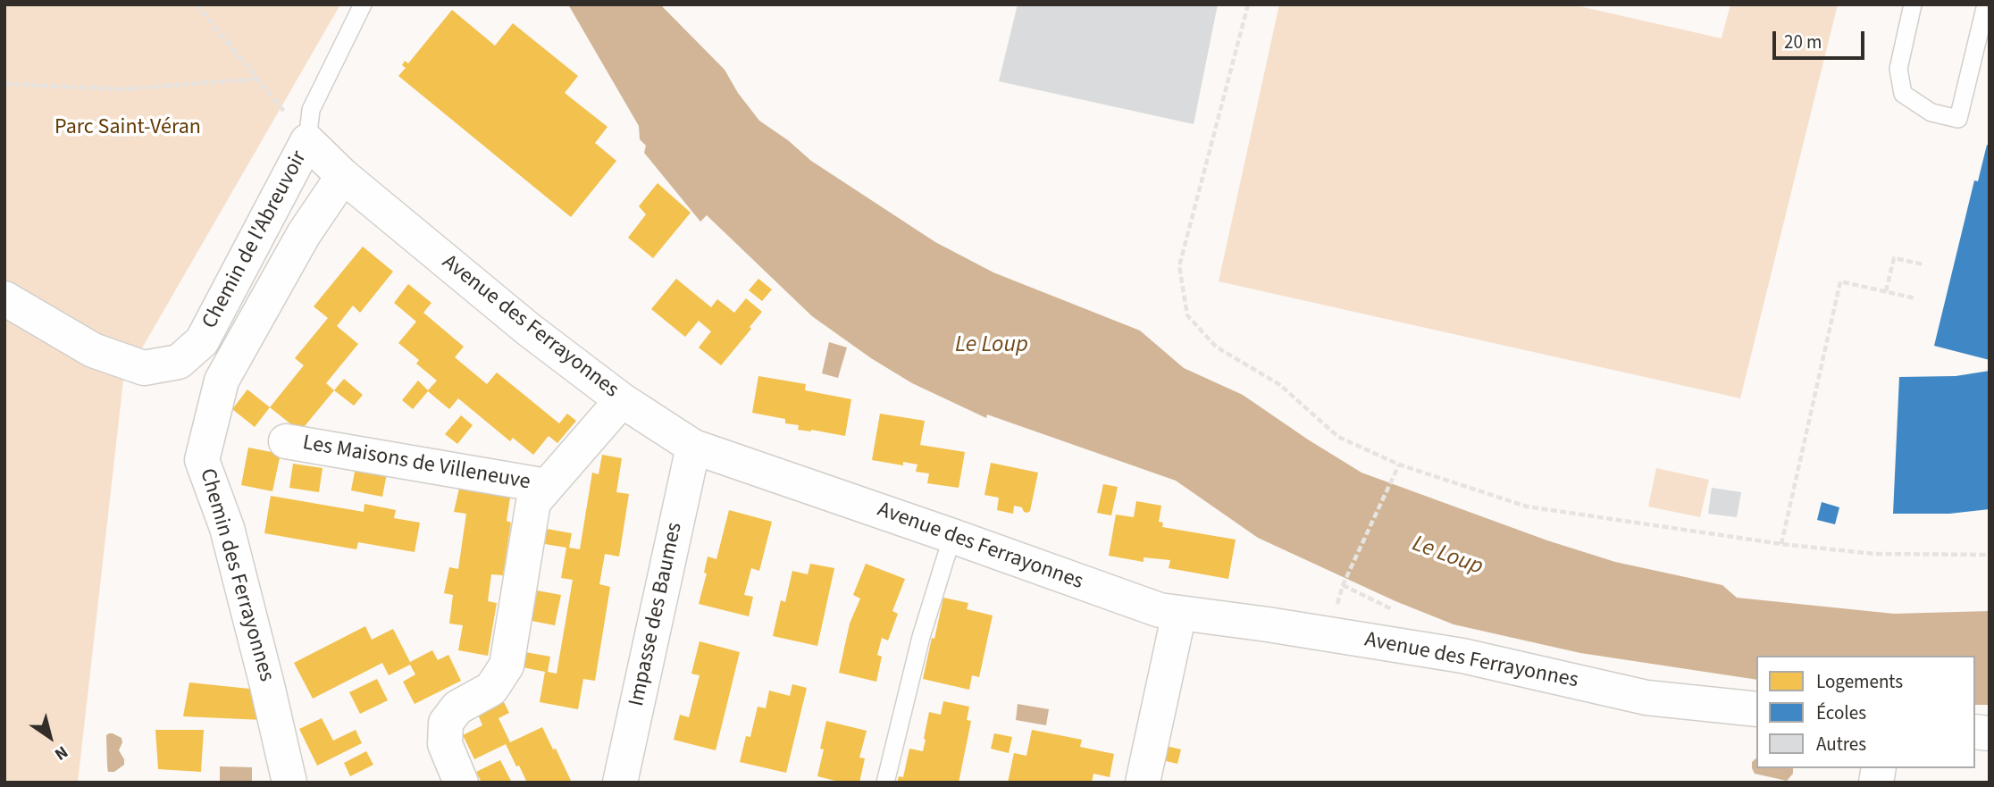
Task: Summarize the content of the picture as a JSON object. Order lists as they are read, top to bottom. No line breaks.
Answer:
{"streets":{"street":["Chemin de l'Abreuvoir","Avenue des Ferrayonnes","Les Maisons de Villeneuve","Chemin des Ferrayonnes","Impasse des Baumes"]},"crossings":[["Chemin de l'Abreuvoir","Avenue des Ferrayonnes"],["Avenue des Ferrayonnes","Les Maisons de Villeneuve"],["Avenue des Ferrayonnes","Chemin des Ferrayonnes"],["Avenue des Ferrayonnes","Impasse des Baumes"]],"water":["Le Loup"],"parks":["Parc Saint-Véran"],"legend":["Logements","Écoles","Autres"],"scale_bar":"20 m","north":"bottom right"}
